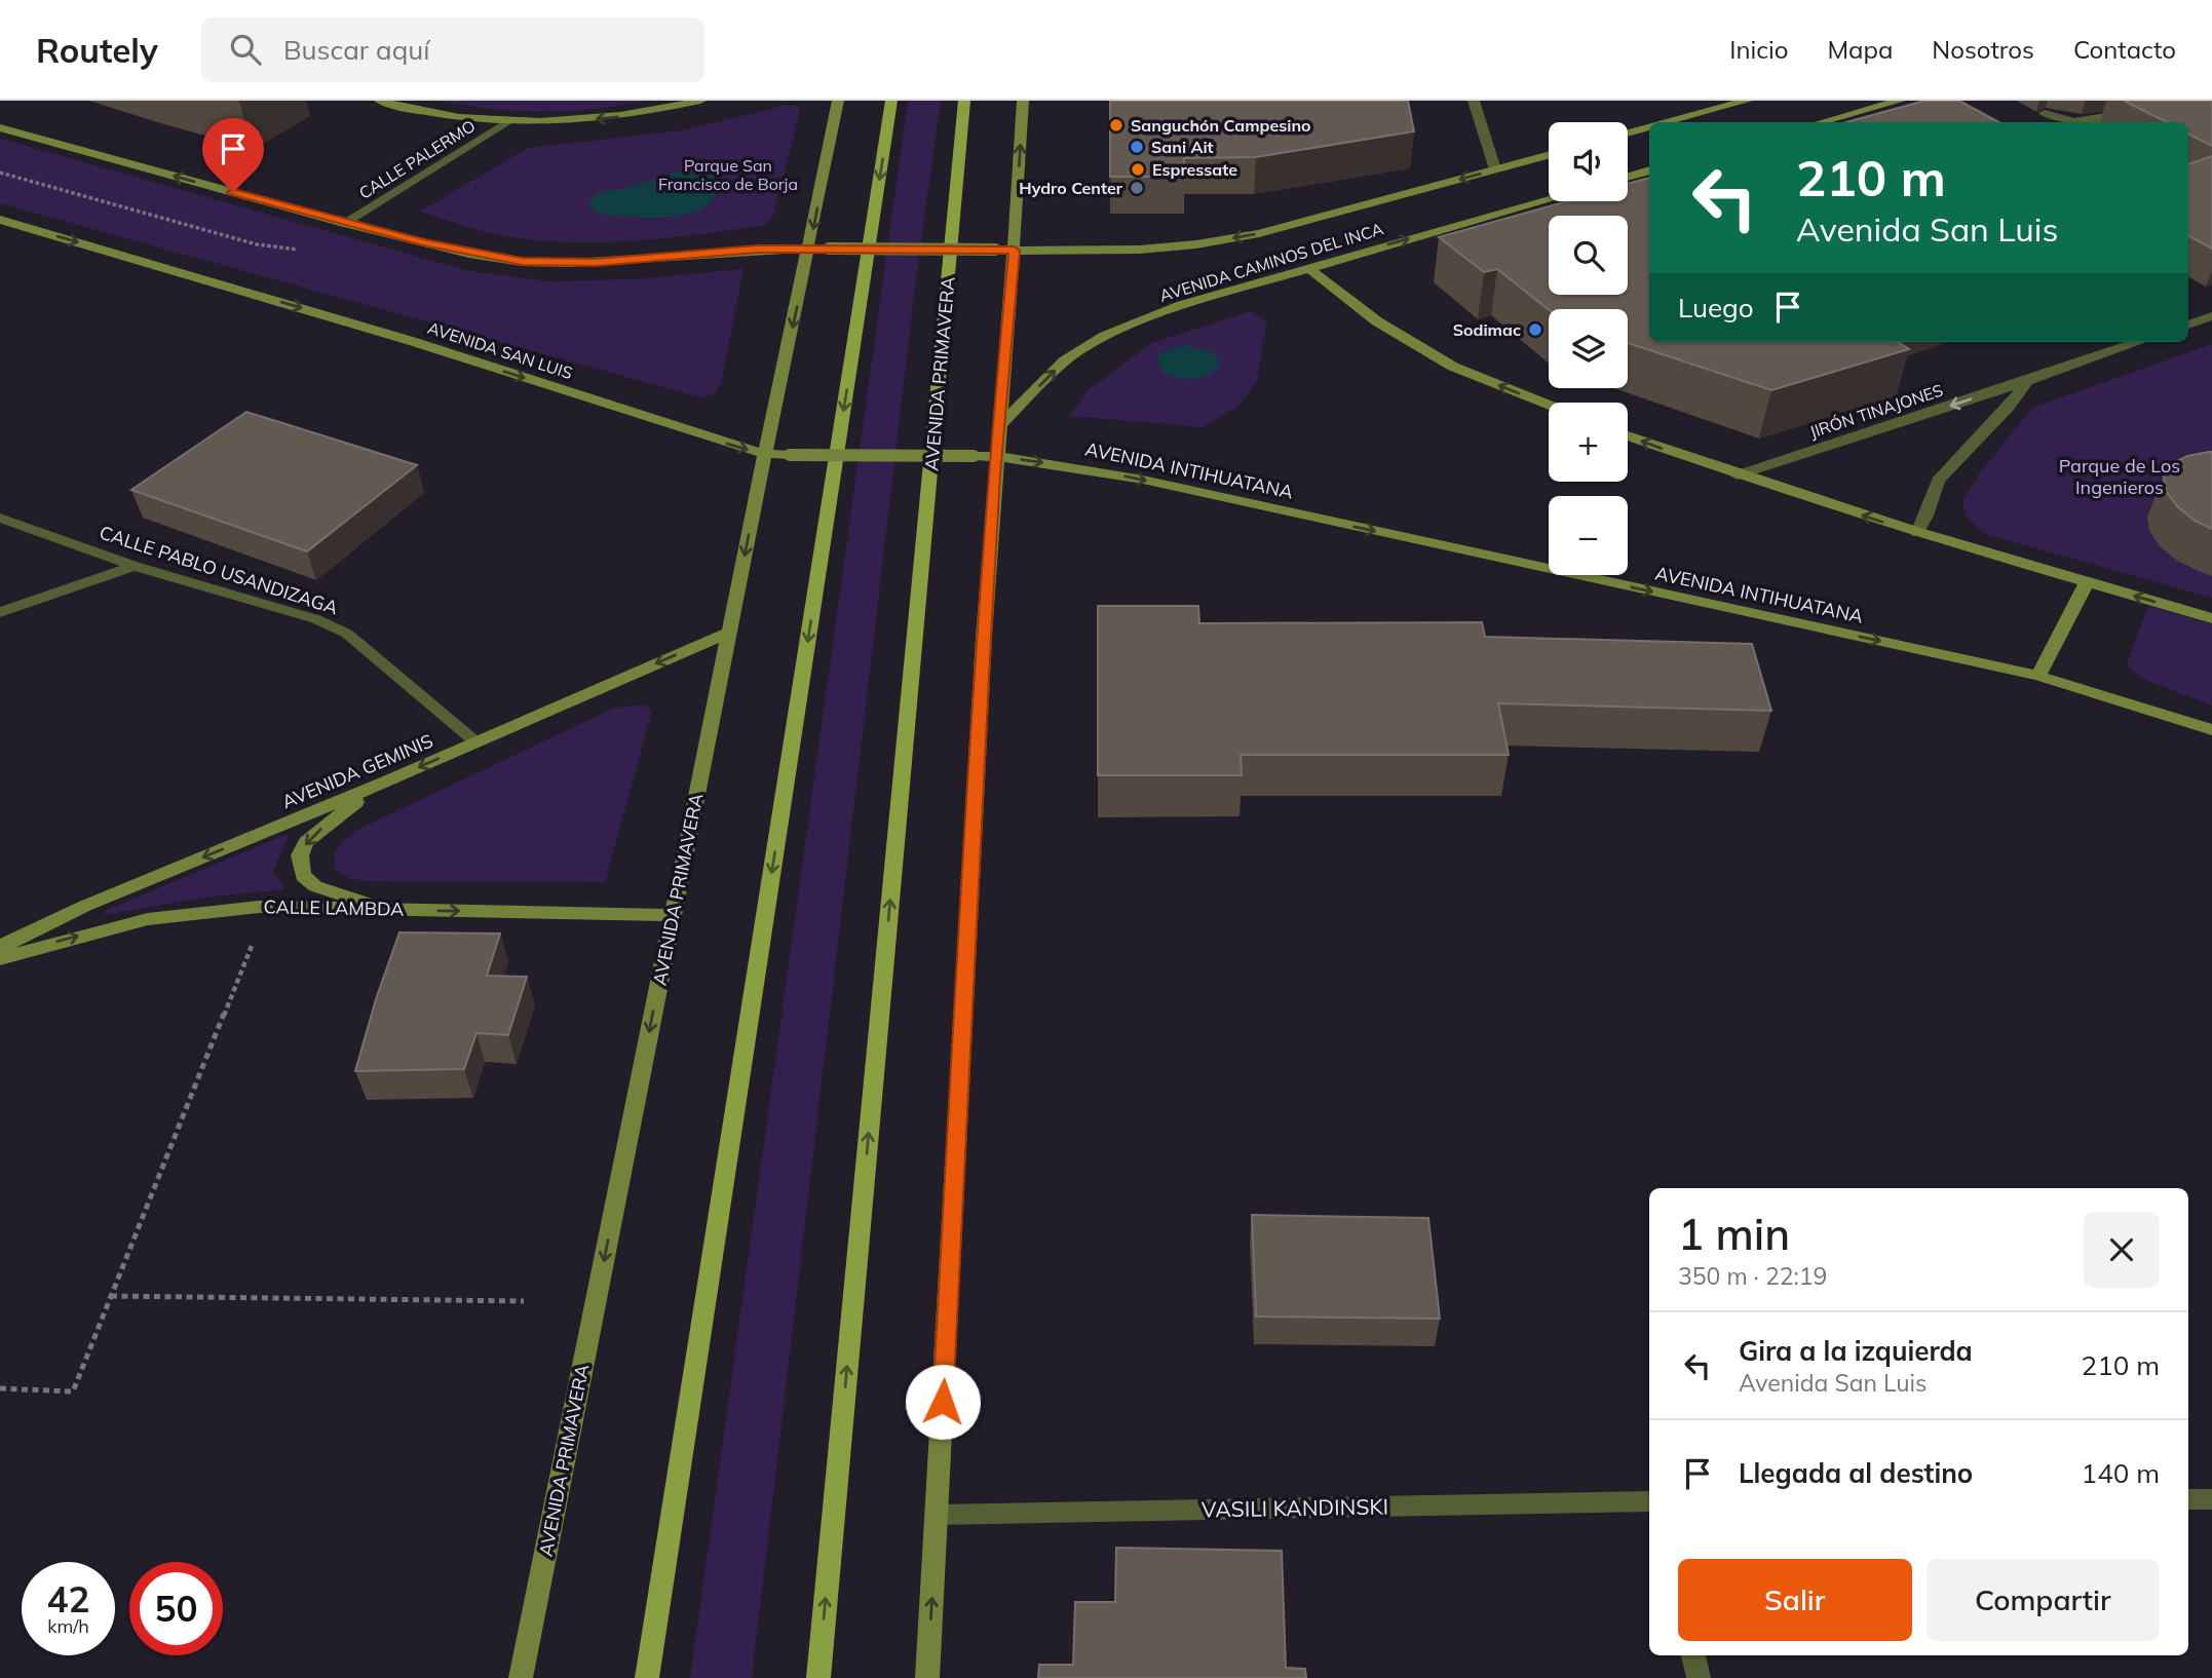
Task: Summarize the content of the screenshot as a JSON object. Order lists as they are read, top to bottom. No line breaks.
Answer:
{"streets":{"main road":["AVENIDA CAMINOS DEL INCA","AVENIDA SAN LUIS","AVENIDA PRIMAVERA","AVENIDA INTIHUATANA","AVENIDA GEMINIS","CALLE LAMBDA"],"street":["CALLE PALERMO","JIRÓN TINAJONES","CALLE PABLO USANDIZAGA","VASILI KANDINSKI"]},"crossings":[["AVENIDA SAN LUIS","AVENIDA PRIMAVERA"],["AVENIDA SAN LUIS","AVENIDA INTIHUATANA"],["AVENIDA PRIMAVERA","AVENIDA GEMINIS"],["AVENIDA PRIMAVERA","CALLE LAMBDA"],["CALLE PABLO USANDIZAGA","AVENIDA GEMINIS"]],"one_way":["JIRÓN TINAJONES","AVENIDA GEMINIS","CALLE LAMBDA"],"parks":["Parque San Francisco de Borja","Parque de Los Ingenieros"],"places":["Sanguchón Campesino","Sani Ait","Espressate","Hydro Center","Sodimac"],"page":{"header":"Routely","search":"Buscar aquí","nav":["Inicio","Mapa","Nosotros","Contacto"],"map_buttons":["+","−"],"turn":["210 m","Avenida San Luis"],"then":"Luego","heading":["1 min","350 m · 22:19"],"list":[{"name":"Gira a la izquierda","note":"Avenida San Luis","value":"210 m"},{"name":"Llegada al destino","value":"140 m"}],"buttons":["Salir","Compartir"],"speed":"42 km/h","limit":"50"}}
